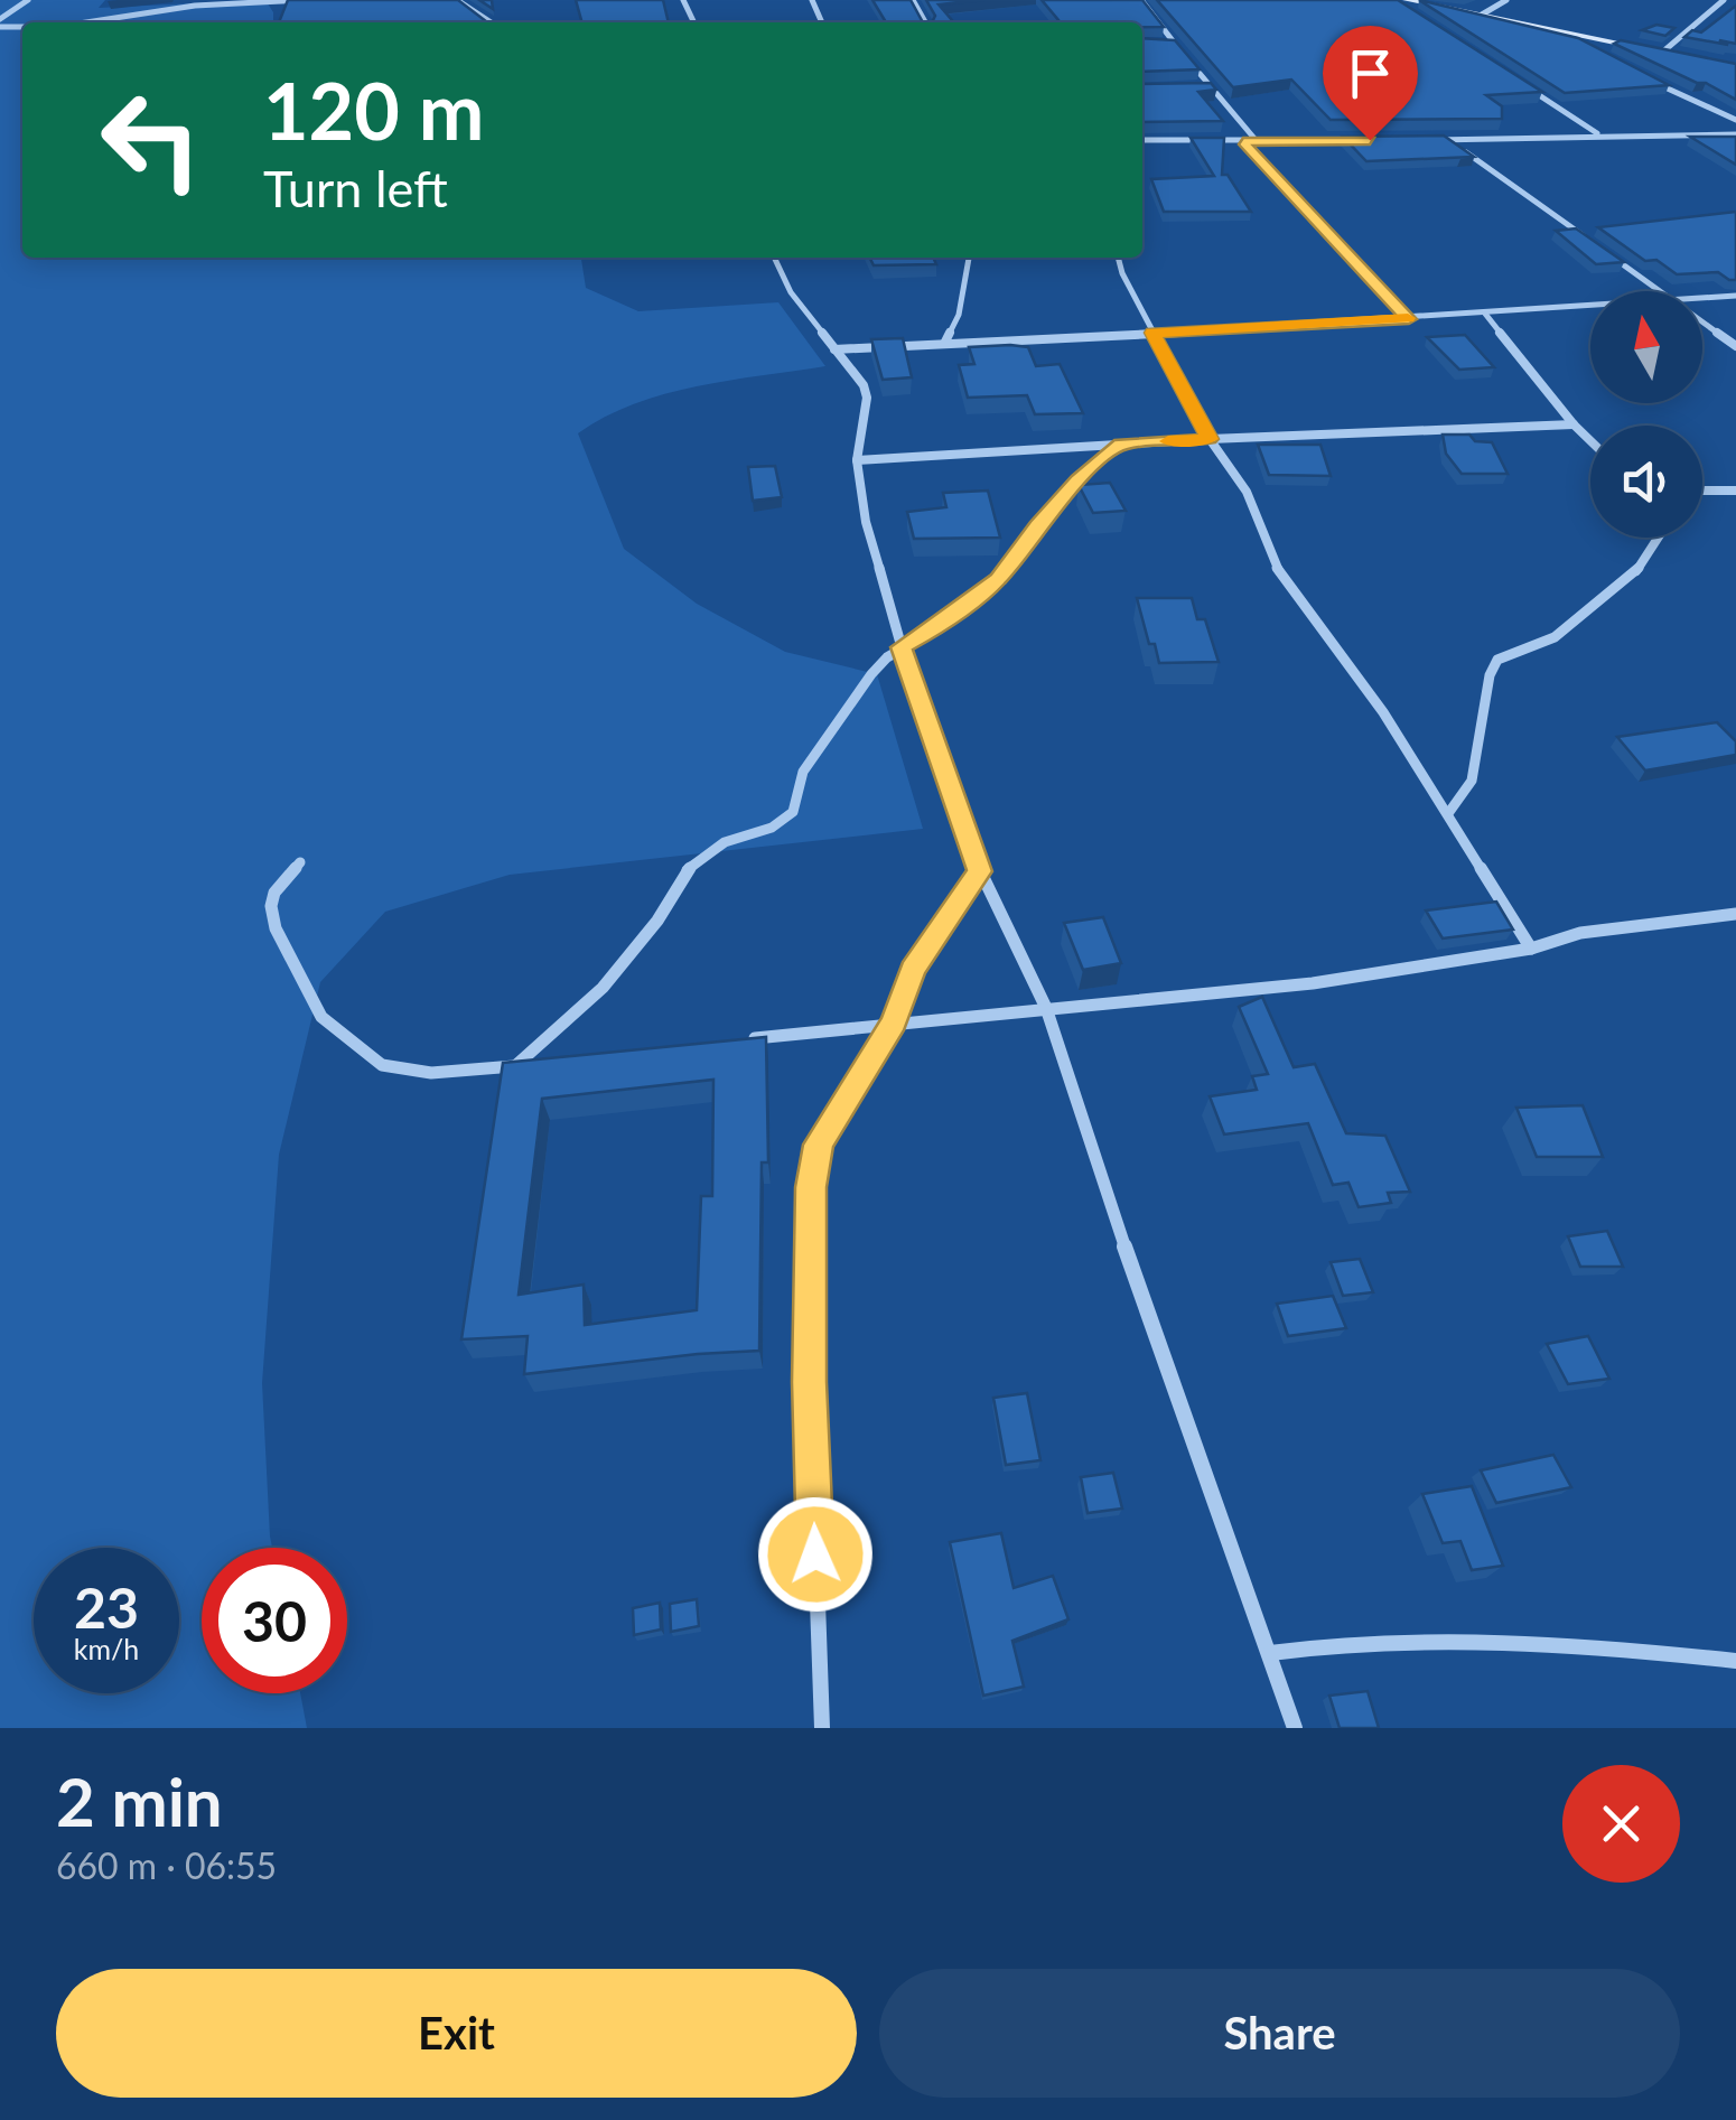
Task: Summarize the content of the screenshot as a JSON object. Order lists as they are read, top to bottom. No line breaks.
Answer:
{"north":"top","page":{"turn":["120 m","Turn left"],"speed":"23 km/h","limit":"30","heading":["2 min","660 m · 06:55"],"buttons":["Exit","Share"]}}
